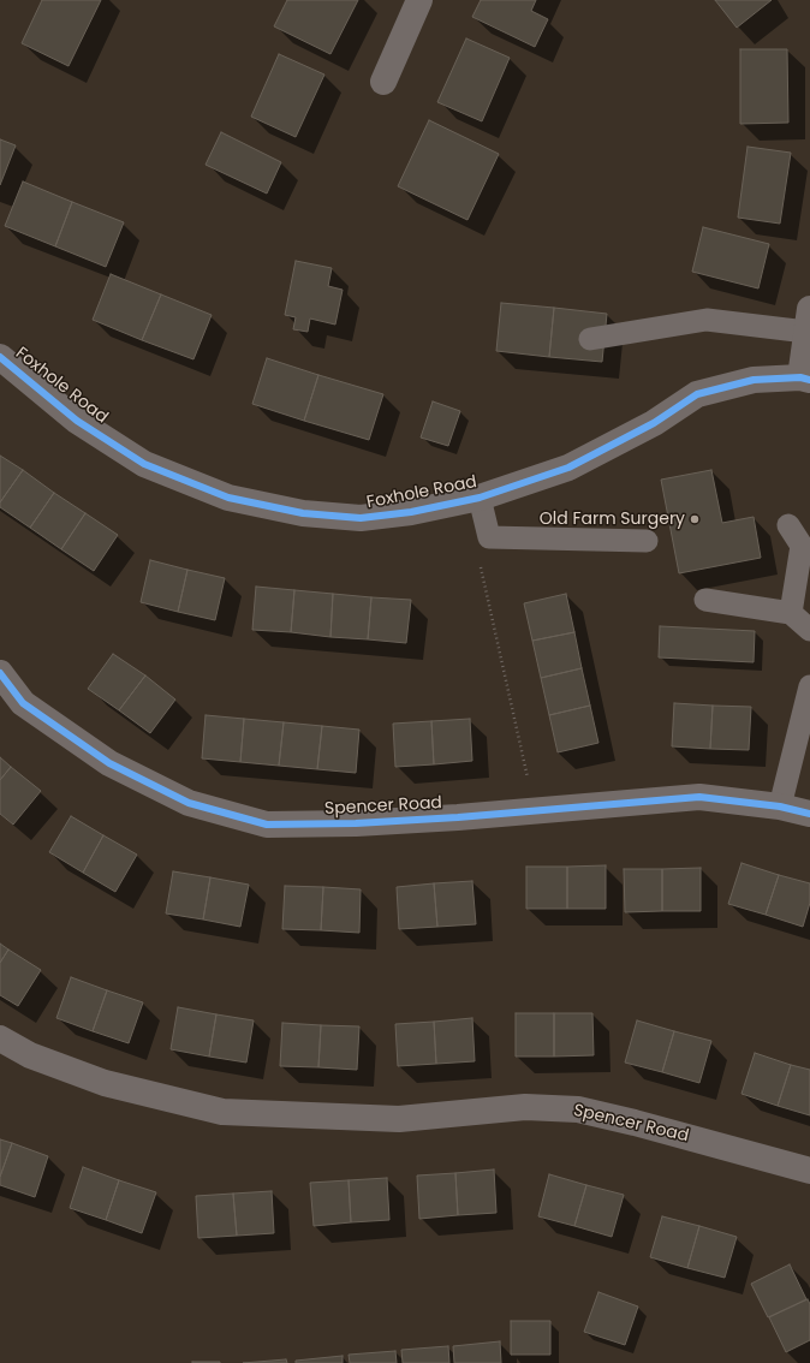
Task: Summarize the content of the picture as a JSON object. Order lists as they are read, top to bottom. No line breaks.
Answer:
{"streets":{"street":["Foxhole Road","Spencer Road"]},"places":["Old Farm Surgery"]}
